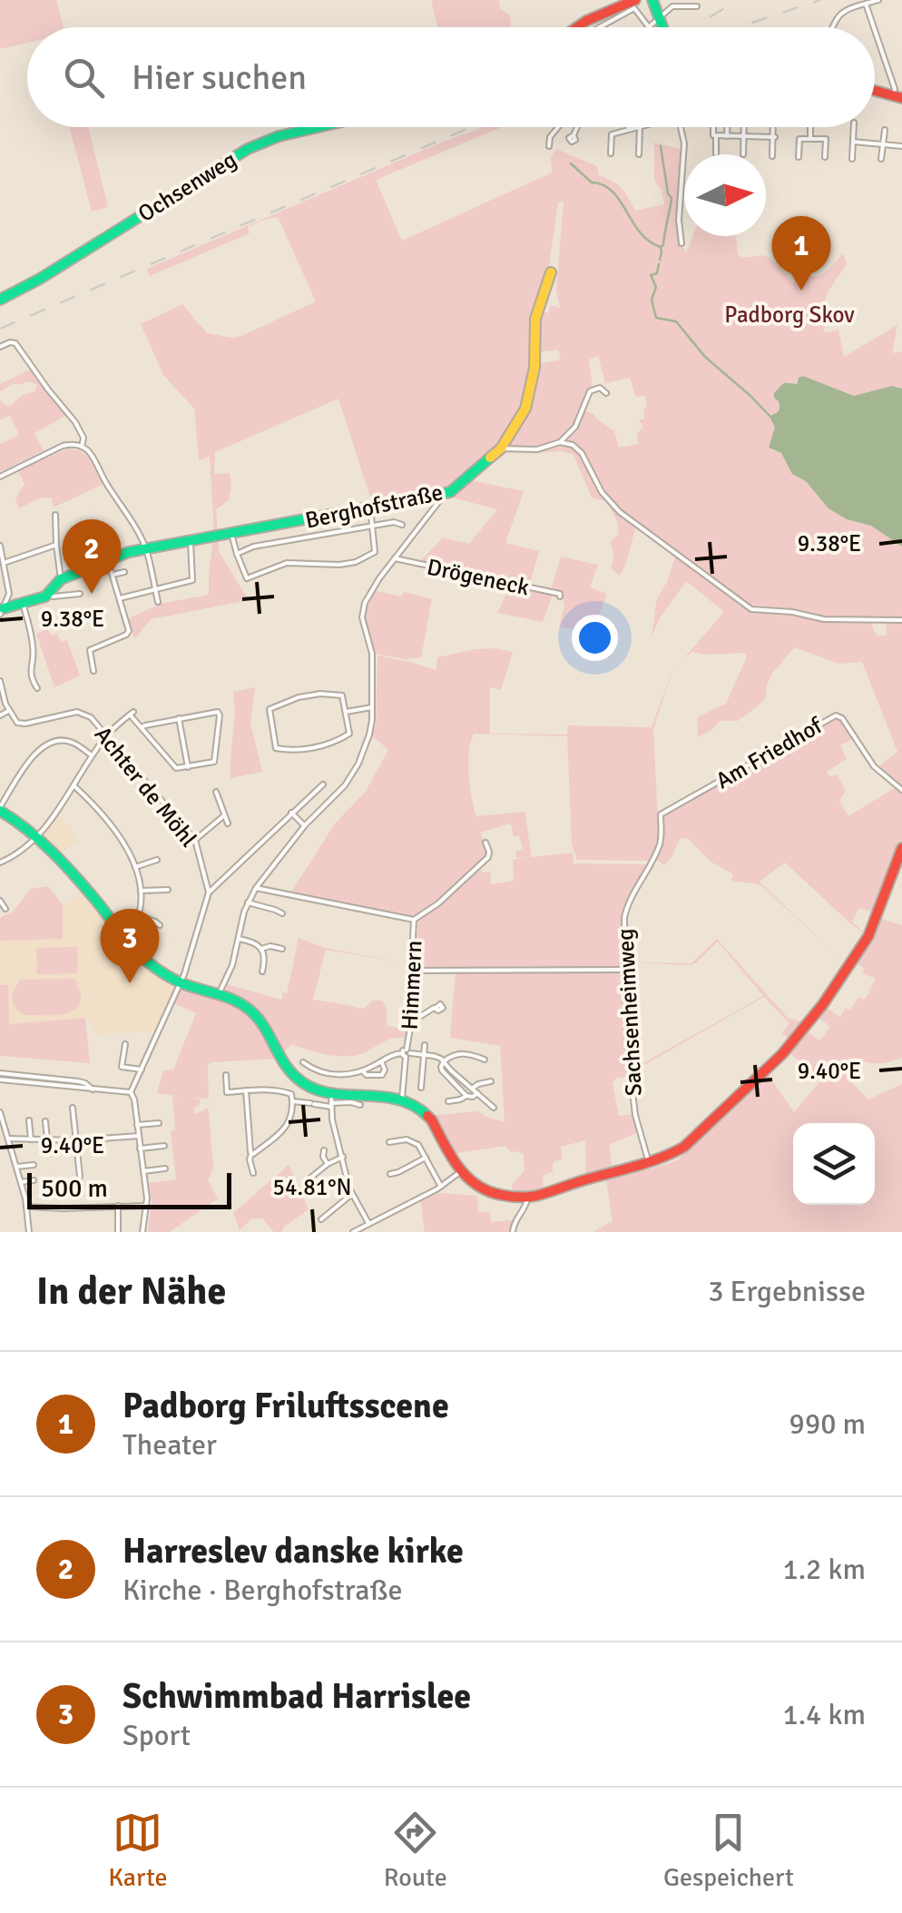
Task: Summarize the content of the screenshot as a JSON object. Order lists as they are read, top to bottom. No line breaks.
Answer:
{"streets":{"street":["Ochsenweg","Berghofstraße","Drögeneck","Am Friedhof","Achter de Möhl","Himmern","Sachsenheimweg"]},"crossings":[["Am Friedhof","Sachsenheimweg"]],"parks":["Padborg Skov"],"scale_bar":"500 m","north":"right","page":{"search":"Hier suchen","pins":["1","2","3"],"scale":"500 m","heading":["In der Nähe","3 Ergebnisse"],"list":[{"mark":"1","name":"Padborg Friluftsscene","note":"Theater","value":"990 m"},{"mark":"2","name":"Harreslev danske kirke","note":"Kirche · Berghofstraße","value":"1.2 km"},{"mark":"3","name":"Schwimmbad Harrislee","note":"Sport","value":"1.4 km"}],"nav":["Karte","Route","Gespeichert"]},"coordinates":["9.38°E","9.40°E","54.81°N"]}
